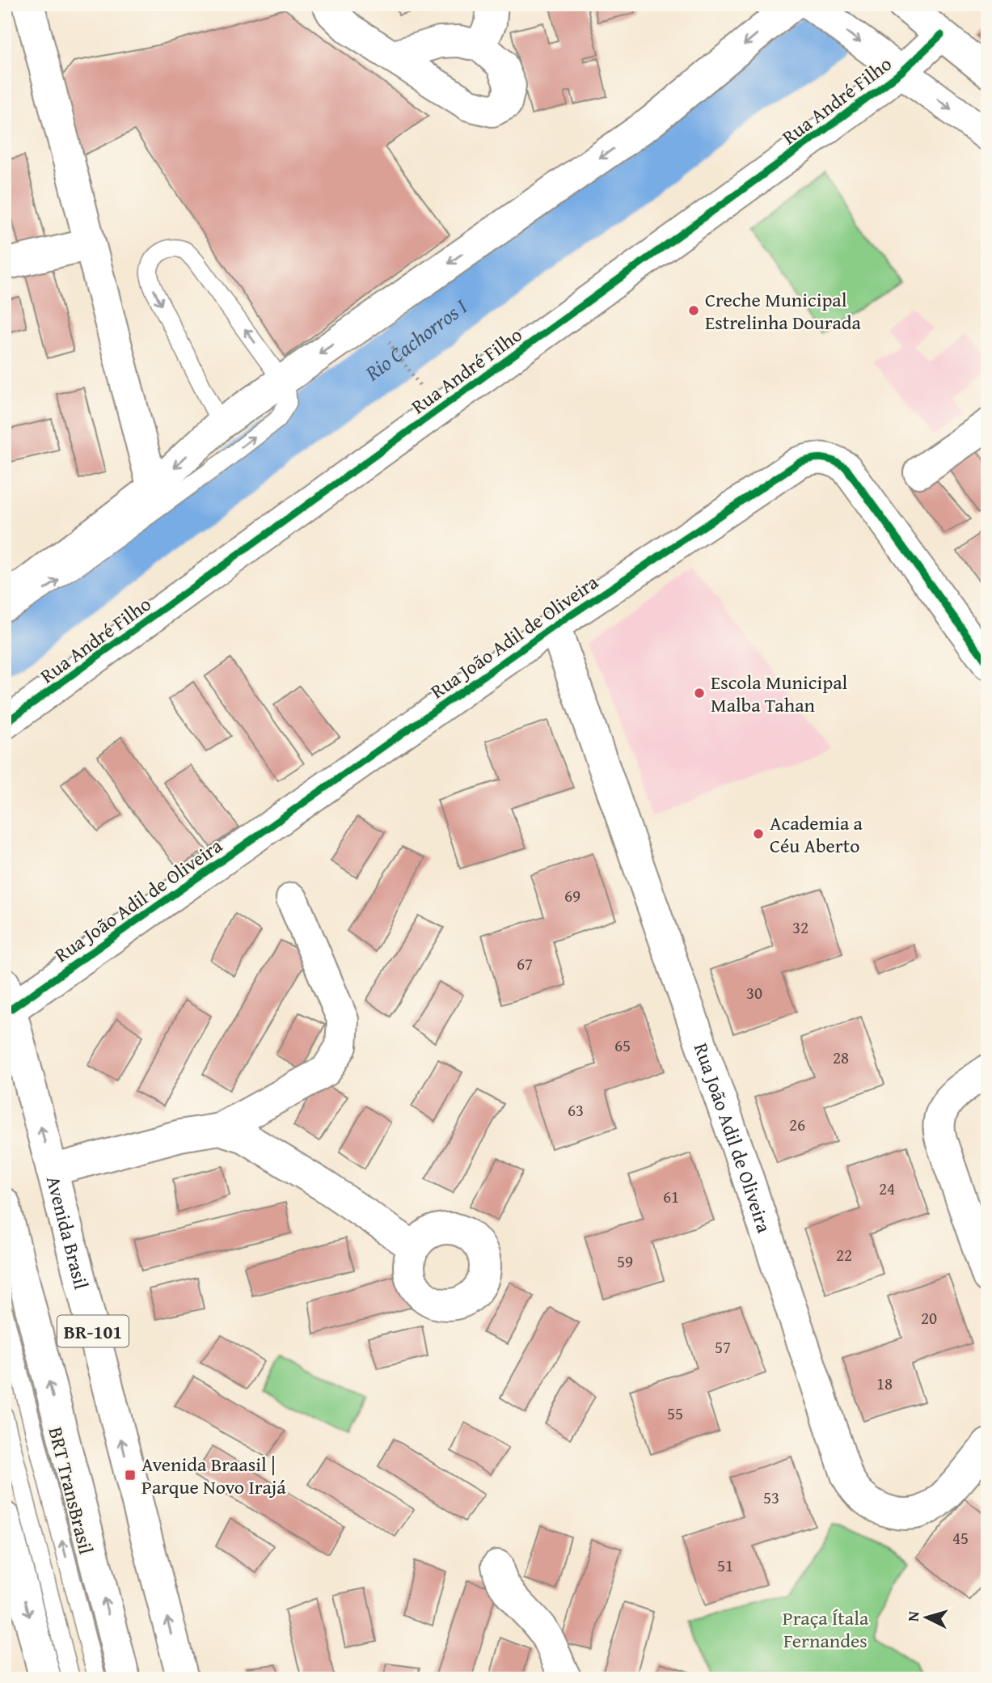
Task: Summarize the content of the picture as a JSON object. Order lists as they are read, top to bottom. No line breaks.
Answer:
{"streets":{"main road":["Rua André Filho","Rua João Adil de Oliveira","Avenida Brasil","BR-101"],"lane":["BRT TransBrasil"]},"crossings":[["Rua João Adil de Oliveira","Avenida Brasil"]],"water":["Rio Cachorros I"],"parks":["Praça Ítala Fernandes"],"places":{"other":["Creche Municipal Estrelinha Dourada","Escola Municipal Malba Tahan","Academia a Céu Aberto"],"transit":["Avenida Braasil | Parque Novo Irajá"]},"house_numbers":["69","32","67","30","65","28","63","26","24","61","22","59","20","57","18","55","53","45","51"],"north":"left"}
